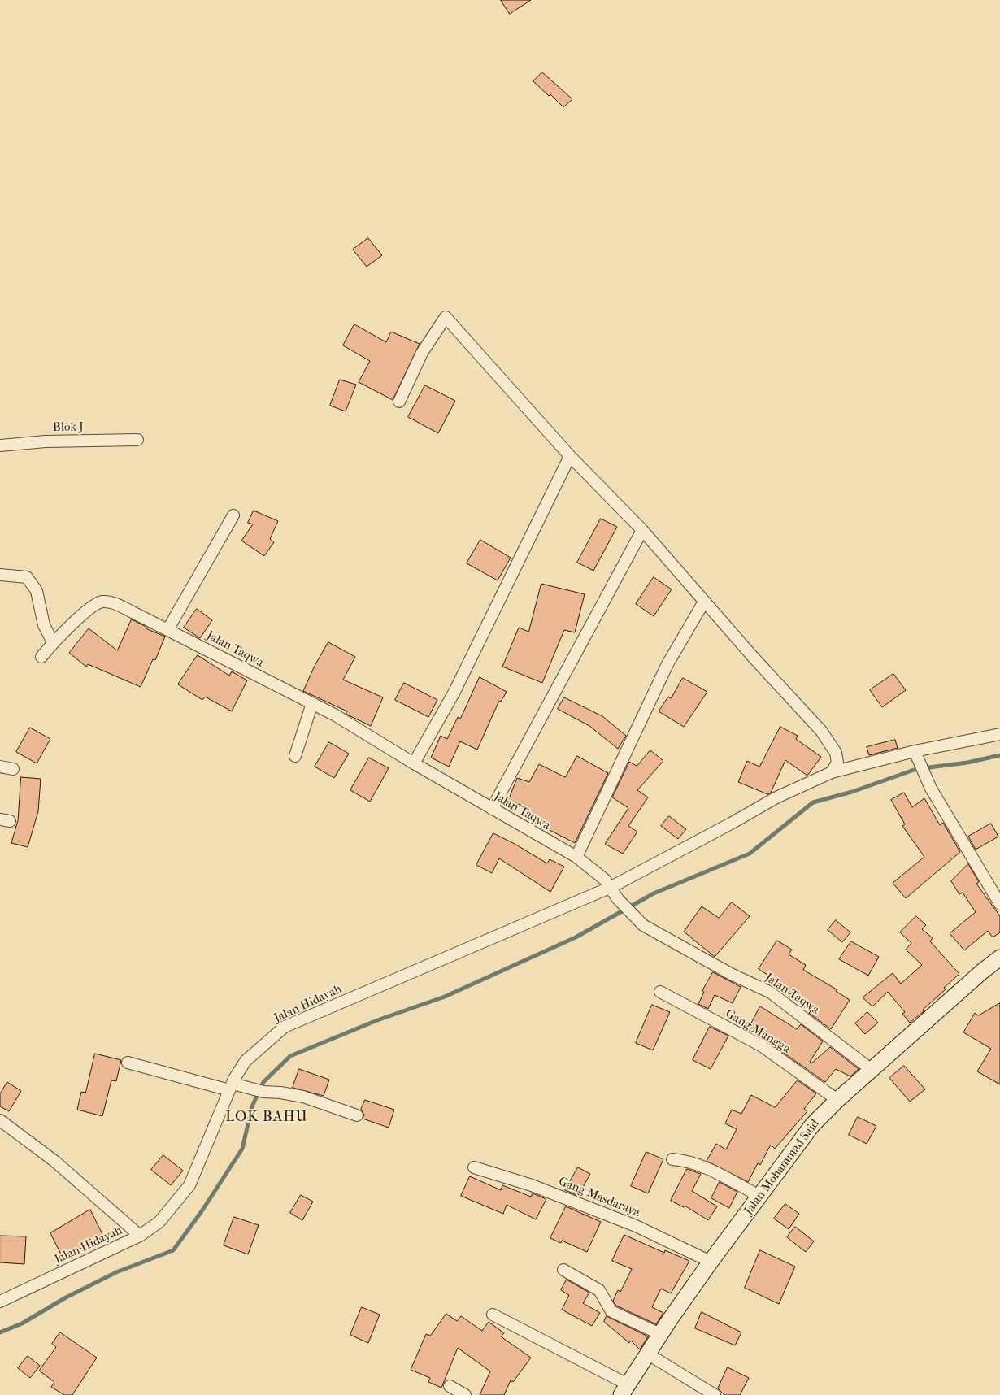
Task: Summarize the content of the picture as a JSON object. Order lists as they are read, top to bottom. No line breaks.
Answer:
{"streets":{"street":["Blok J","Jalan Taqwa","Jalan Hidayah","Gang Mangga","Jalan Mohammad Said","Gang Masdaraya"]},"crossings":[["Jalan Taqwa","Jalan Hidayah"],["Jalan Taqwa","Jalan Mohammad Said"],["Gang Mangga","Jalan Mohammad Said"],["Jalan Mohammad Said","Gang Masdaraya"]],"districts":["LOK BAHU"]}
